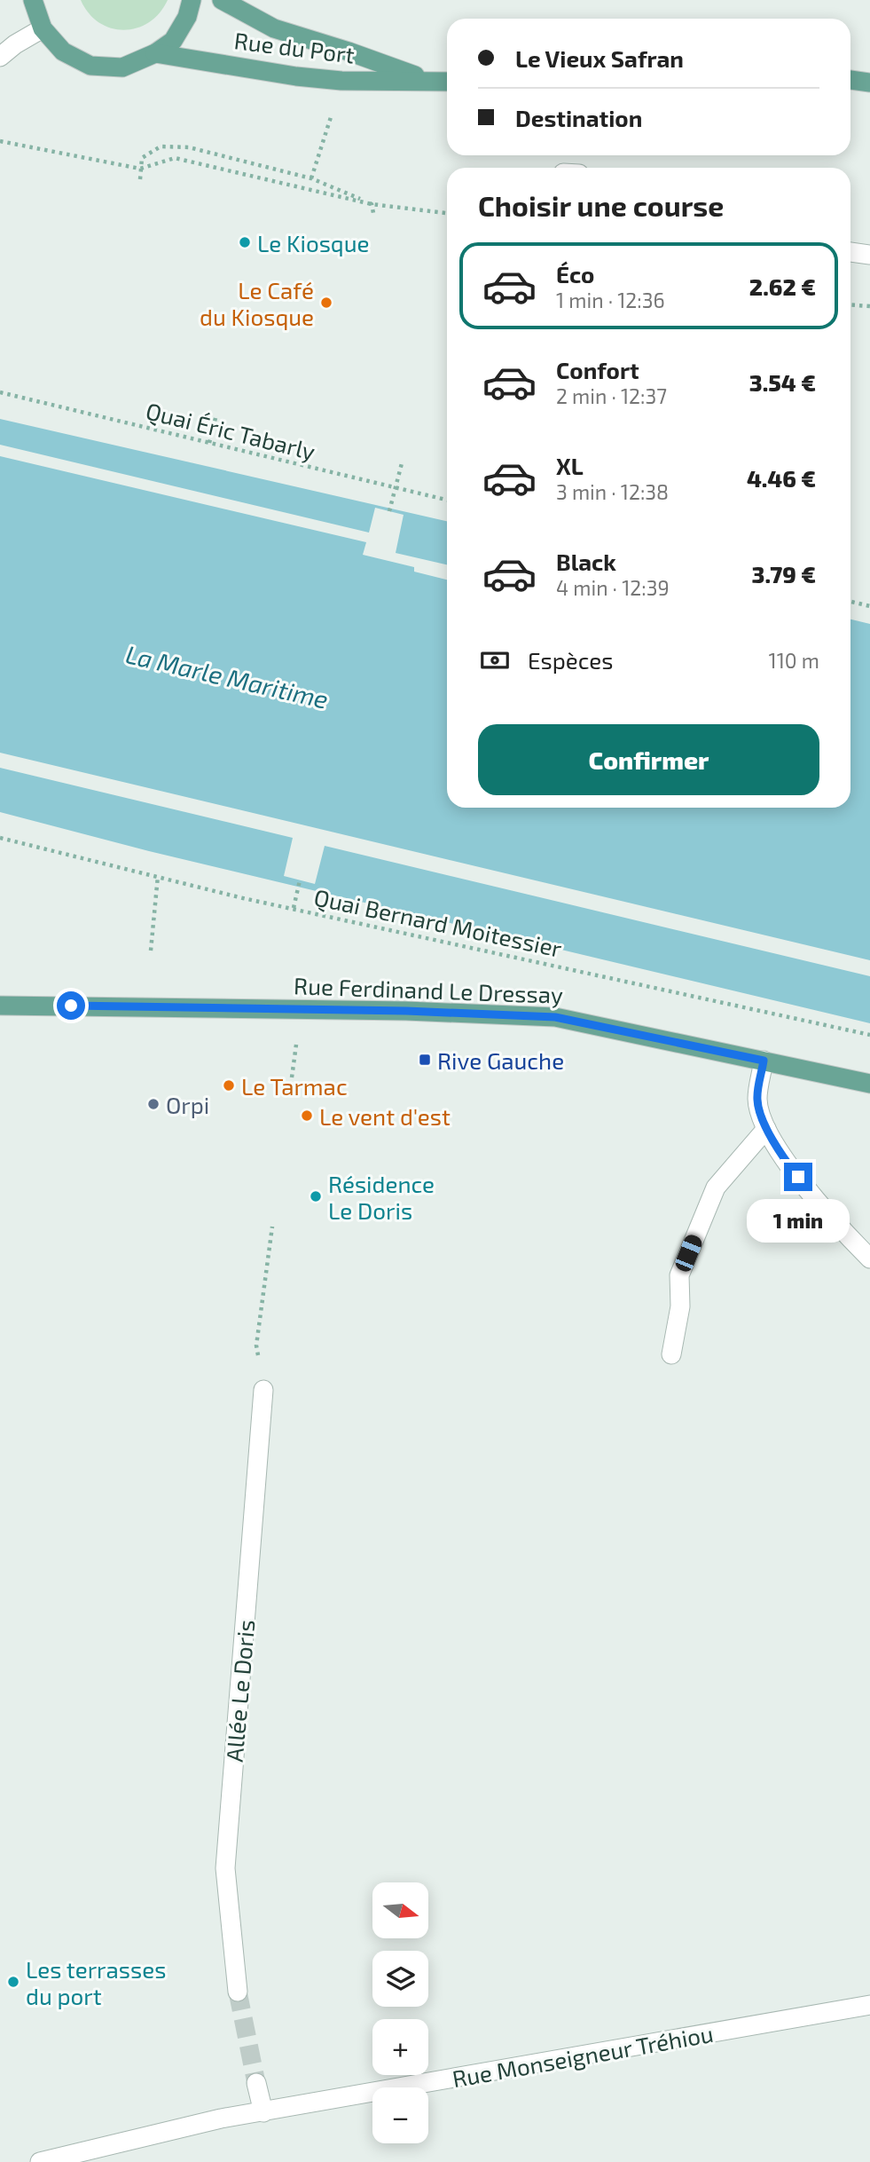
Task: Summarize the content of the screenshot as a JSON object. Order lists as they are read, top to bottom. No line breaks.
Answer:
{"streets":{"main road":["Rue du Port","Rue Ferdinand Le Dressay"],"street":["Allée Le Doris","Rue Monseigneur Tréhiou"],"path":["Quai Éric Tabarly","Quai Bernard Moitessier"]},"water":["La Marle Maritime"],"places":{"other":["Le Kiosque","Le Café du Kiosque","Le Tarmac","Orpi","Le vent d'est","Résidence Le Doris","Les terrasses du port"],"transit":["Rive Gauche"]},"north":"right","page":{"banner":["Le Vieux Safran","Destination"],"heading":"Choisir une course","list":[{"name":"Éco","note":"1 min · 12:36","value":"2.62 €"},{"name":"Confort","note":"2 min · 12:37","value":"3.54 €"},{"name":"XL","note":"3 min · 12:38","value":"4.46 €"},{"name":"Black","note":"4 min · 12:39","value":"3.79 €"}],"pay":["Espèces","110 m"],"buttons":"Confirmer","bubble":"1 min","map_buttons":["+","−"]}}
